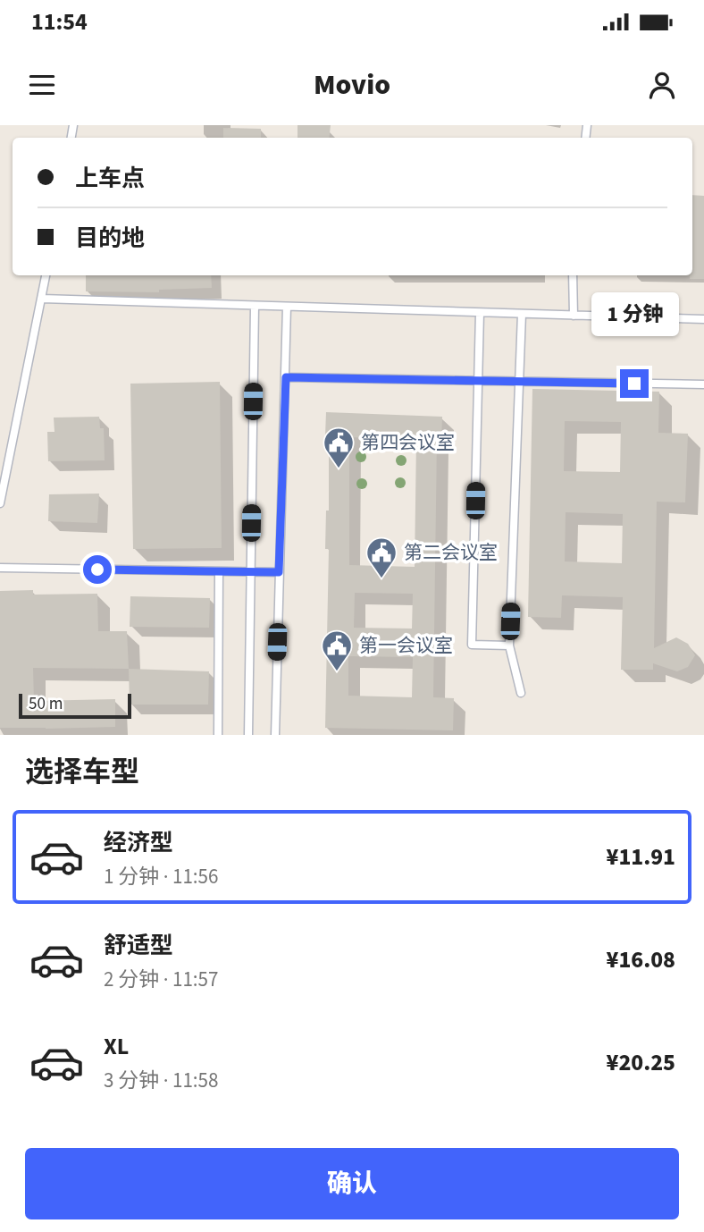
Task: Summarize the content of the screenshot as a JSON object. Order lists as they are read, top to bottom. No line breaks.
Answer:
{"places":{"public building":["第四会议室","第二会议室","第一会议室"]},"scale_bar":"50 m","page":{"status":"11:54","header":"Movio","banner":["上车点","目的地"],"bubble":"1 分钟","scale":"50 m","heading":"选择车型","list":[{"name":"经济型","note":"1 分钟 · 11:56","value":"¥11.91"},{"name":"舒适型","note":"2 分钟 · 11:57","value":"¥16.08"},{"name":"XL","note":"3 分钟 · 11:58","value":"¥20.25"}],"buttons":"确认"}}
